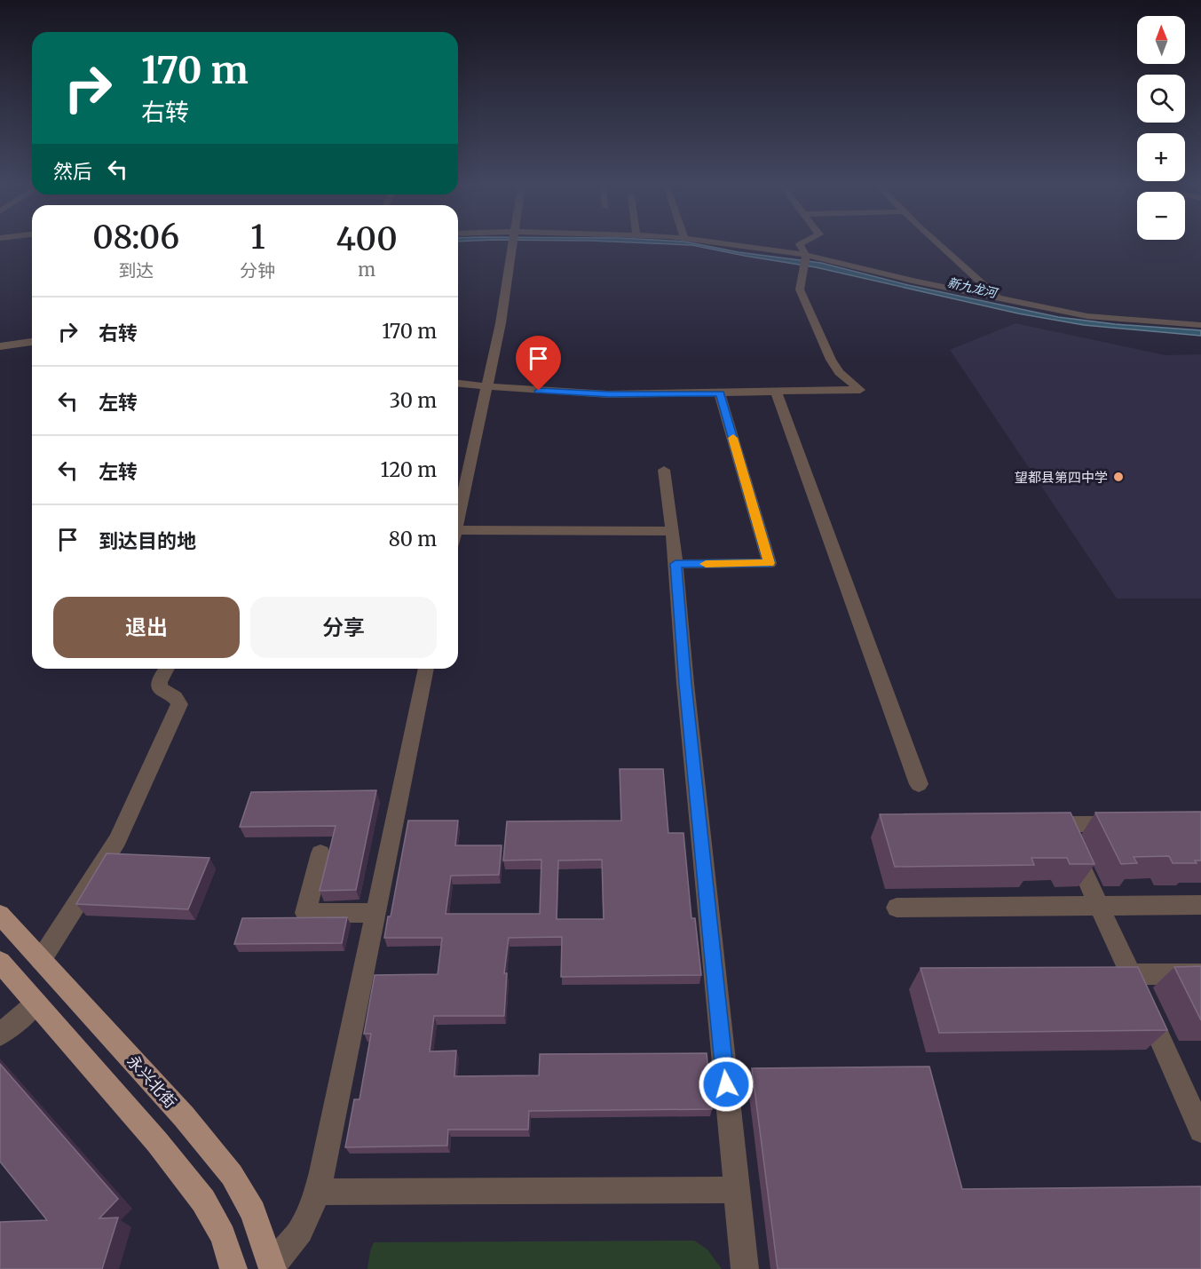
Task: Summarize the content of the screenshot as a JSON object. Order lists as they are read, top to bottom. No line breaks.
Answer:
{"streets":{"main road":["永兴北街"]},"water":["新九龙河"],"places":["望都县第四中学"],"north":"top","page":{"map_buttons":["+","−"],"turn":["170 m","右转"],"then":"然后","eta":["08:06","到达","1","分钟","400","m"],"list":[{"name":"右转","value":"170 m"},{"name":"左转","value":"30 m"},{"name":"左转","value":"120 m"},{"name":"到达目的地","value":"80 m"}],"buttons":["退出","分享"]}}
